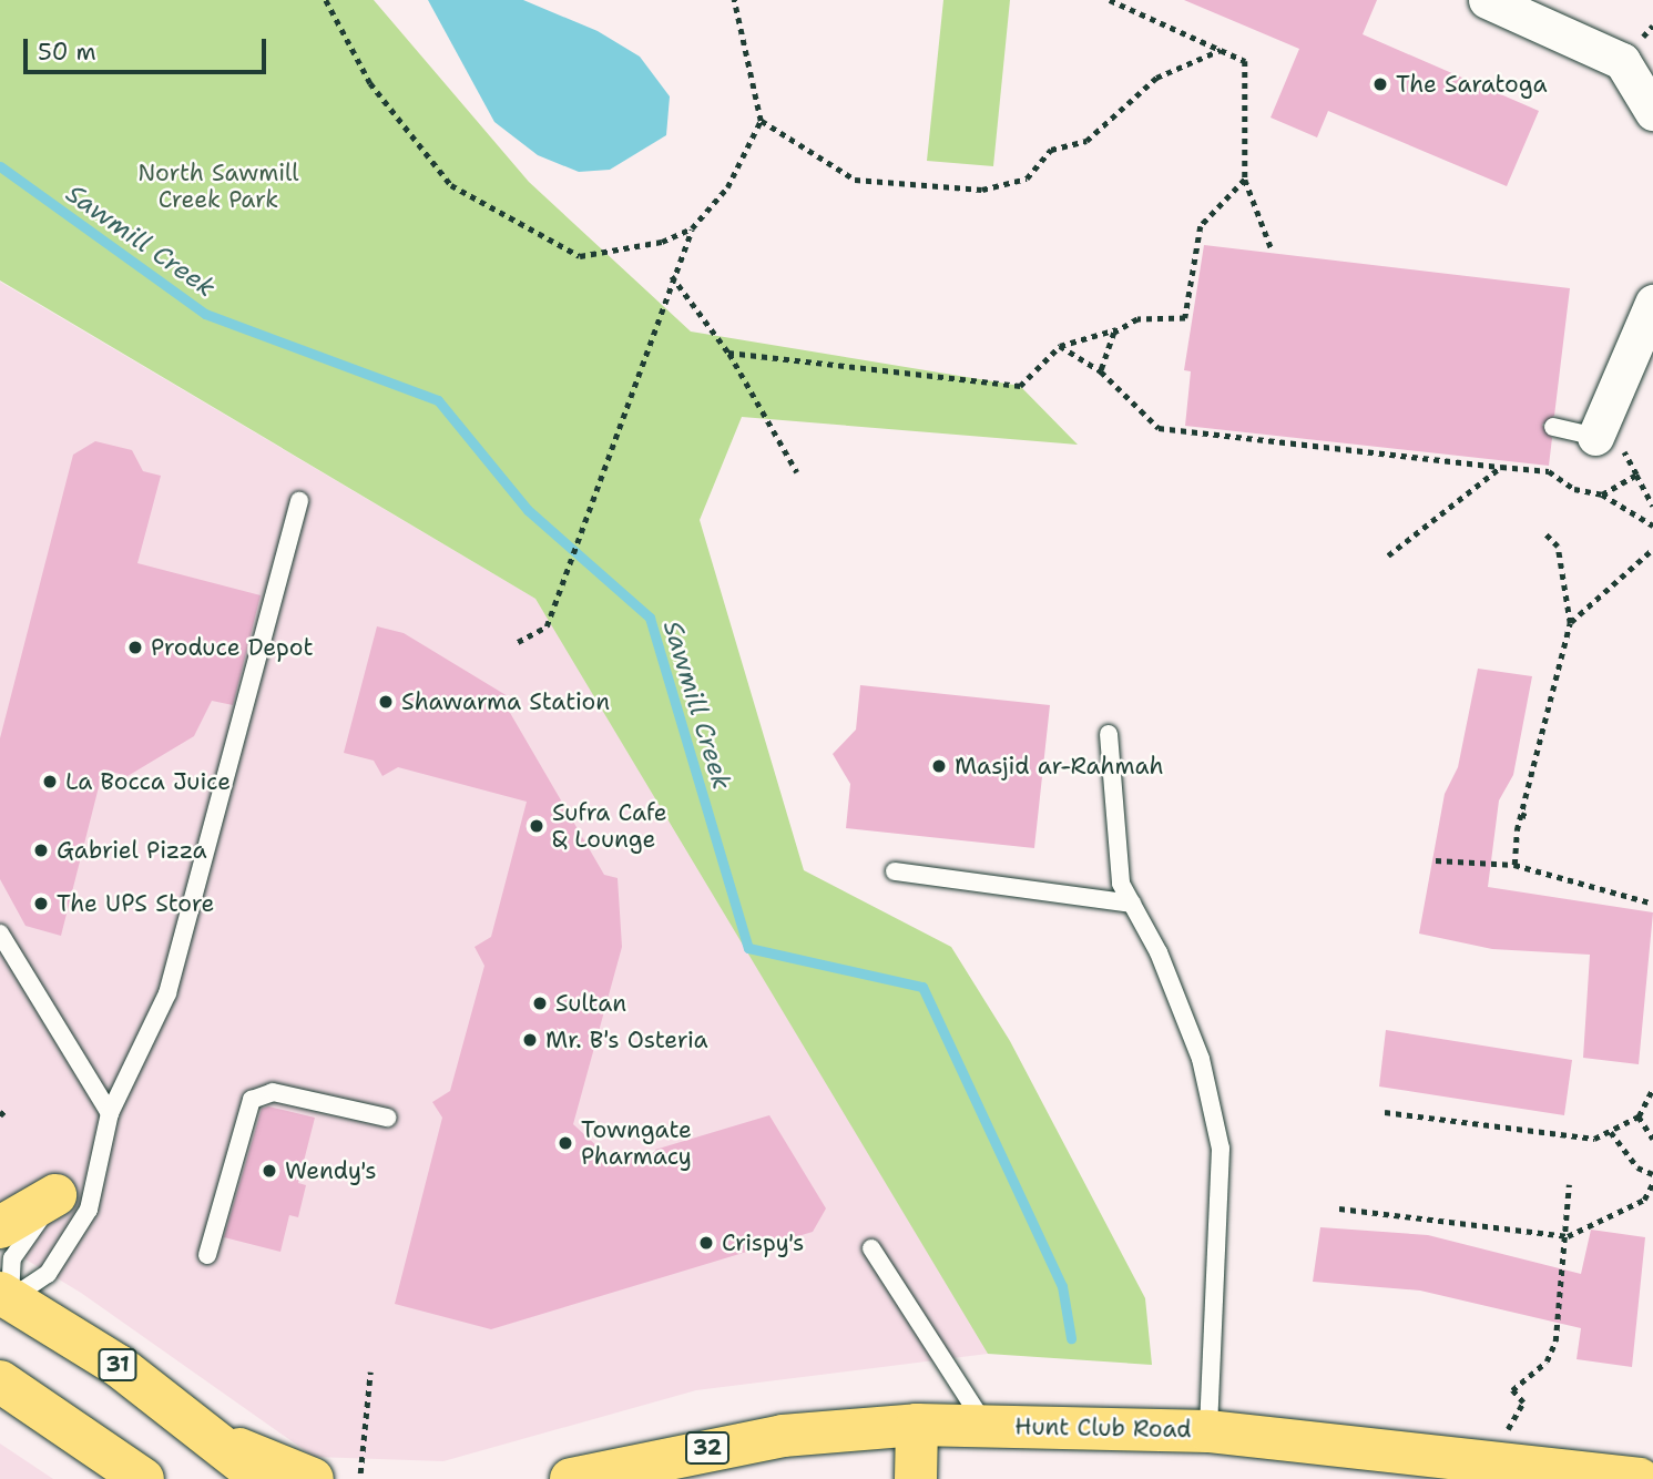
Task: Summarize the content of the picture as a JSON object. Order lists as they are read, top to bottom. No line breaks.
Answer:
{"streets":{"main road":["31","Hunt Club Road","32"]},"water":["Sawmill Creek"],"parks":["North Sawmill Creek Park"],"places":["The Saratoga","Produce Depot","Shawarma Station","Masjid ar-Rahmah","La Bocca Juice","Sufra Cafe & Lounge","Gabriel Pizza","The UPS Store","Sultan","Mr. B's Osteria","Towngate Pharmacy","Wendy's","Crispy's"],"scale_bar":"50 m"}
